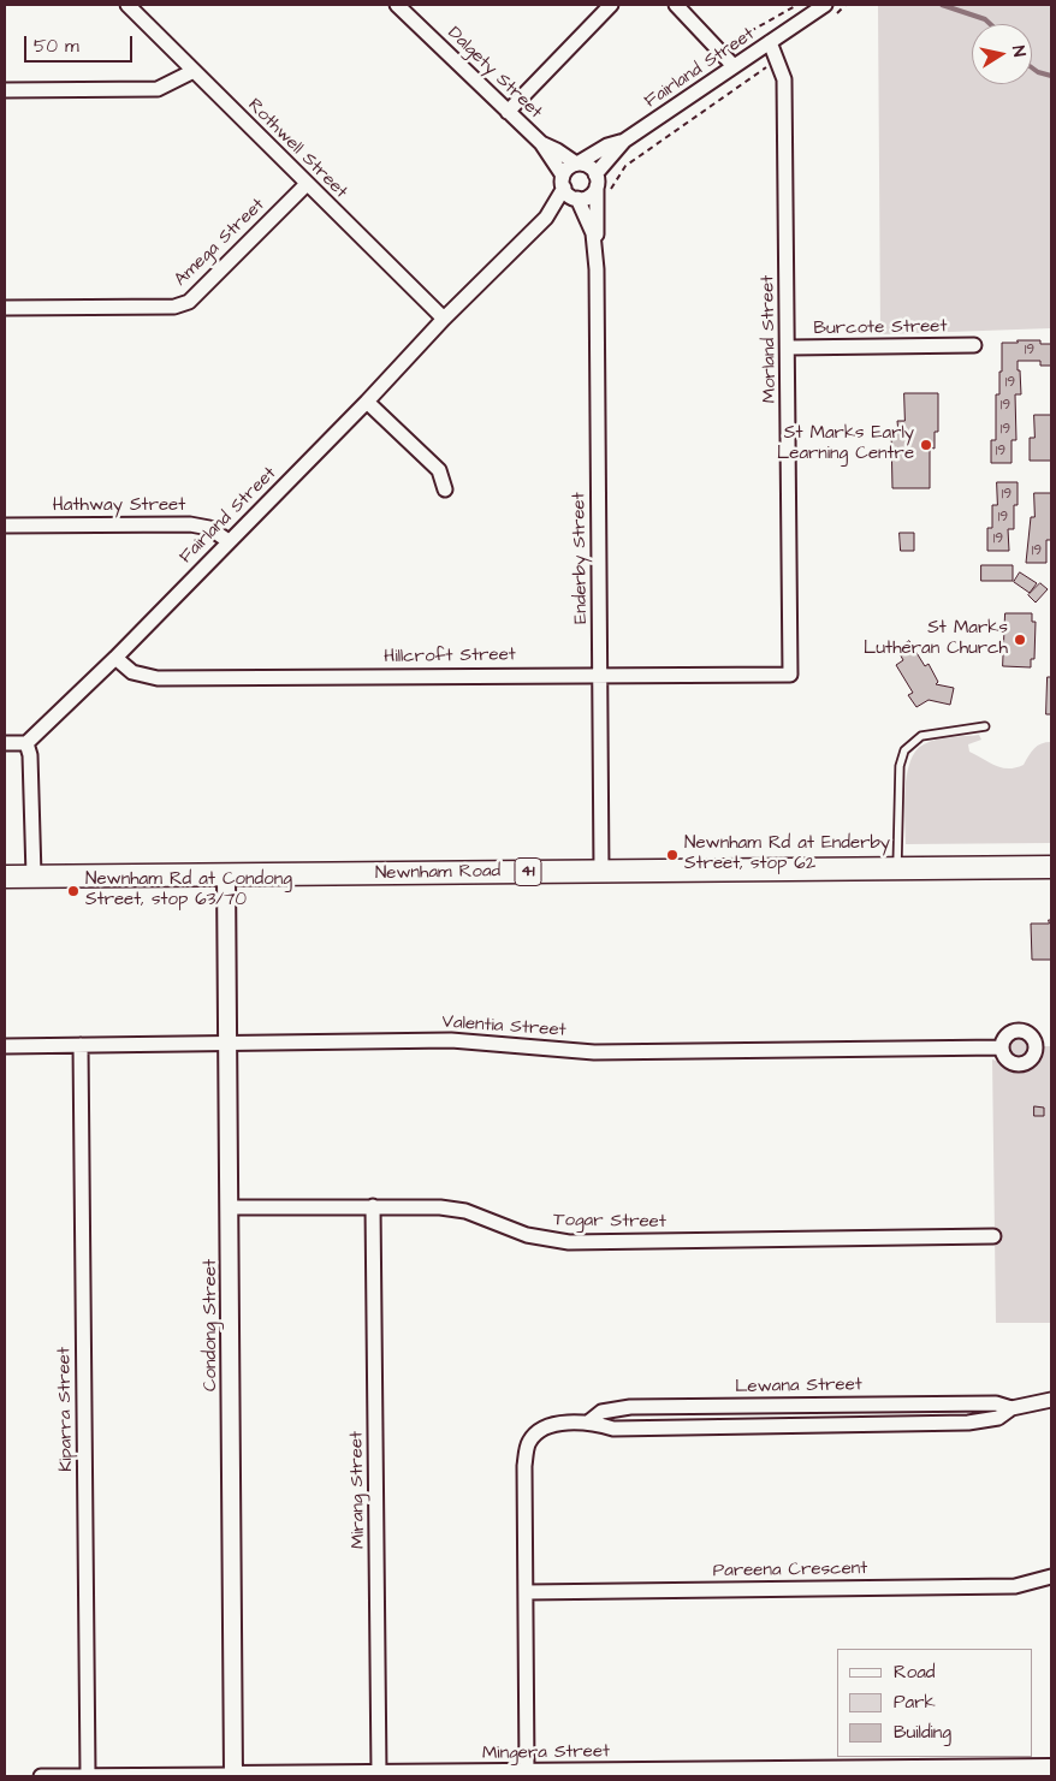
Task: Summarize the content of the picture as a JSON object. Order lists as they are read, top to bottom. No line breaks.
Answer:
{"streets":{"main road":["41","Newnham Road"],"street":["Fairland Street","Dalgety Street","Rothwell Street","Amega Street","Burcote Street","Morland Street","Hathway Street","Enderby Street","Hillcroft Street","Valentia Street","Togar Street","Condong Street","Lewana Street","Kiparra Street","Mirang Street","Pareena Crescent","Mingera Street"]},"crossings":[["Fairland Street","Dalgety Street"],["Fairland Street","Rothwell Street"],["Fairland Street","Morland Street"],["Fairland Street","Hathway Street"],["Fairland Street","Enderby Street"],["Fairland Street","Hillcroft Street"],["Dalgety Street","Enderby Street"],["Rothwell Street","Amega Street"],["Burcote Street","Morland Street"],["Morland Street","Hillcroft Street"],["Enderby Street","Hillcroft Street"],["Enderby Street","Newnham Road"],["Newnham Road","Condong Street"],["Valentia Street","Condong Street"],["Valentia Street","Kiparra Street"],["Togar Street","Condong Street"],["Togar Street","Mirang Street"],["Condong Street","Mingera Street"],["Lewana Street","Pareena Crescent"],["Lewana Street","Mingera Street"],["Kiparra Street","Mingera Street"],["Mirang Street","Mingera Street"]],"places":["St Marks Early Learning Centre","St Marks Lutheran Church","Newnham Rd at Enderby Street, stop 62","Newnham Rd at Condong Street, stop 63/70"],"house_numbers":["19","19","19","19","19","19","19","19","19"],"legend":["Road","Park","Building"],"scale_bar":"50 m","north":"right"}
